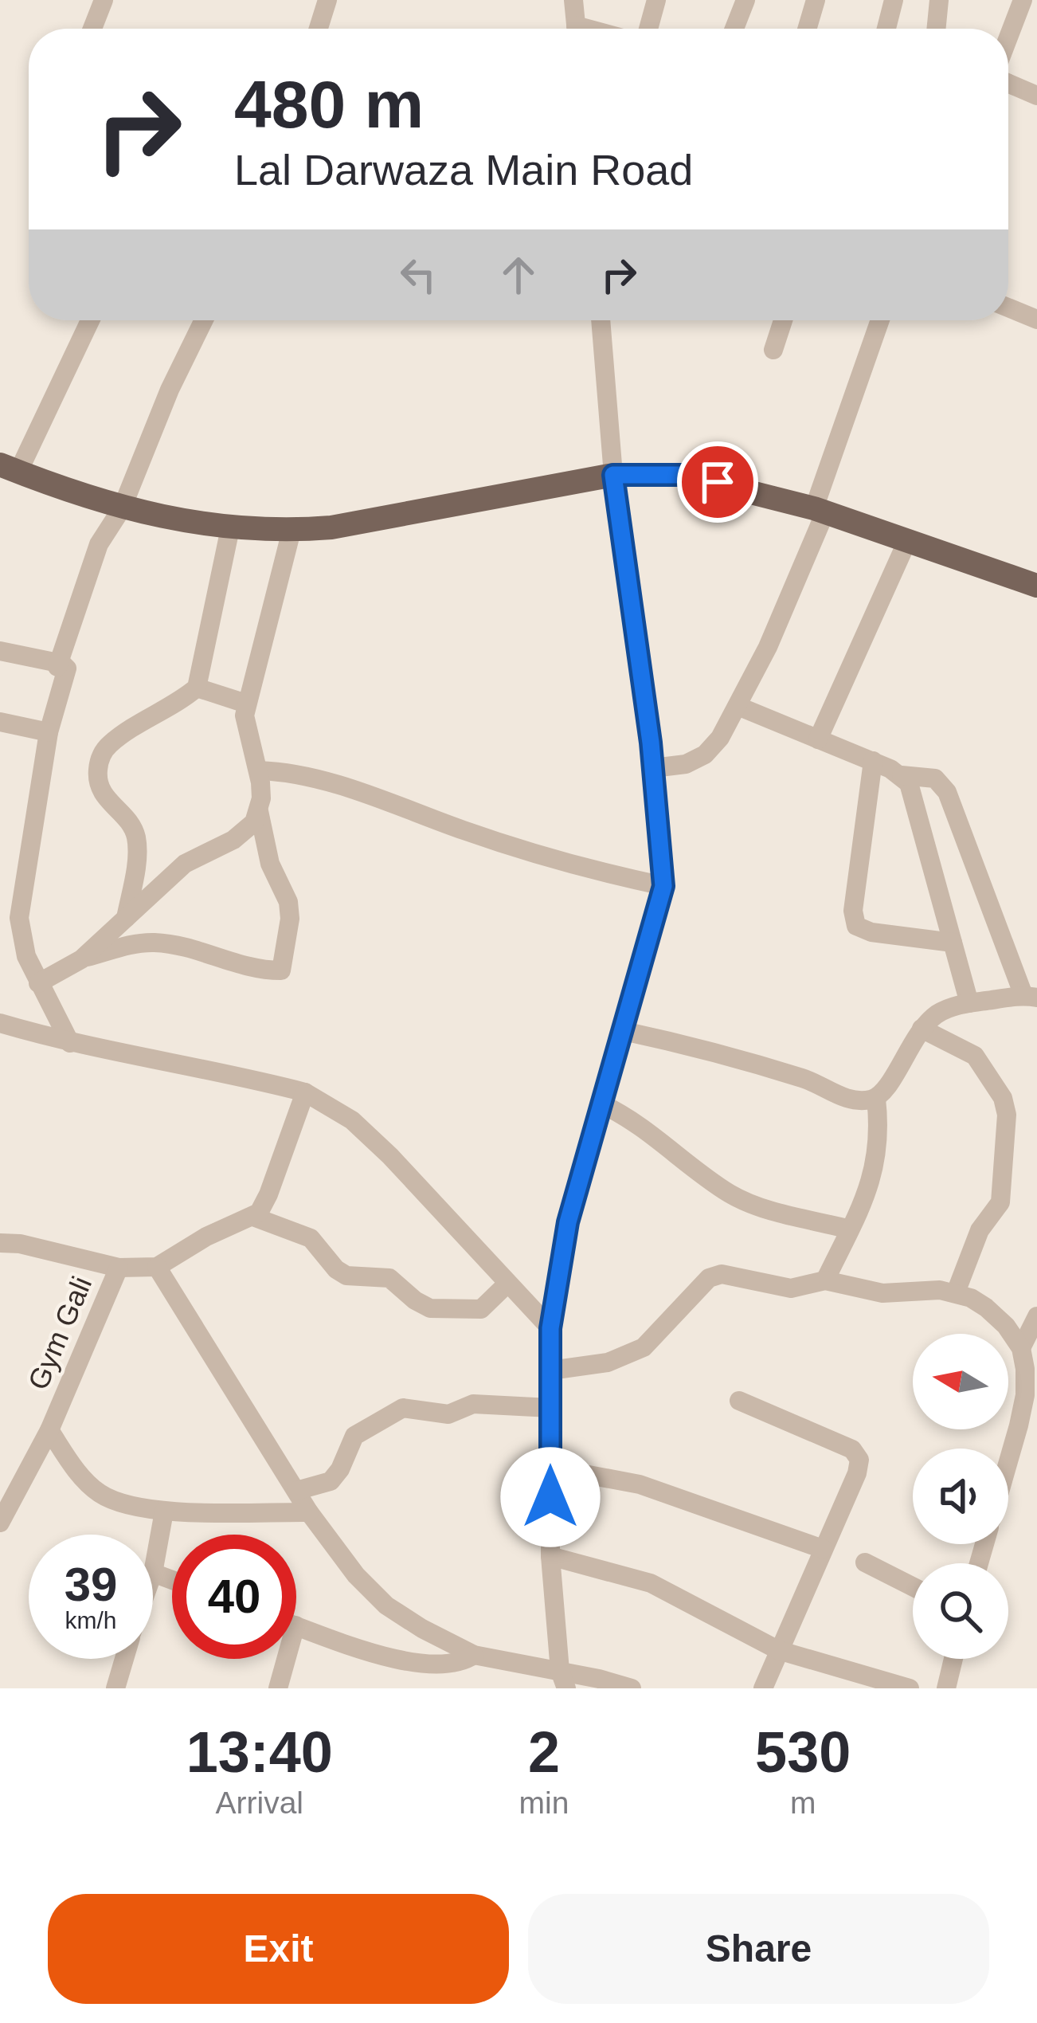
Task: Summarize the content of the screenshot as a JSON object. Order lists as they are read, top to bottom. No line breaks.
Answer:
{"streets":{"street":["Gym Gali"]},"north":"left","page":{"turn":["480 m","Lal Darwaza Main Road"],"speed":"39 km/h","limit":"40","eta":["13:40","Arrival","2","min","530","m"],"buttons":["Exit","Share"]}}
